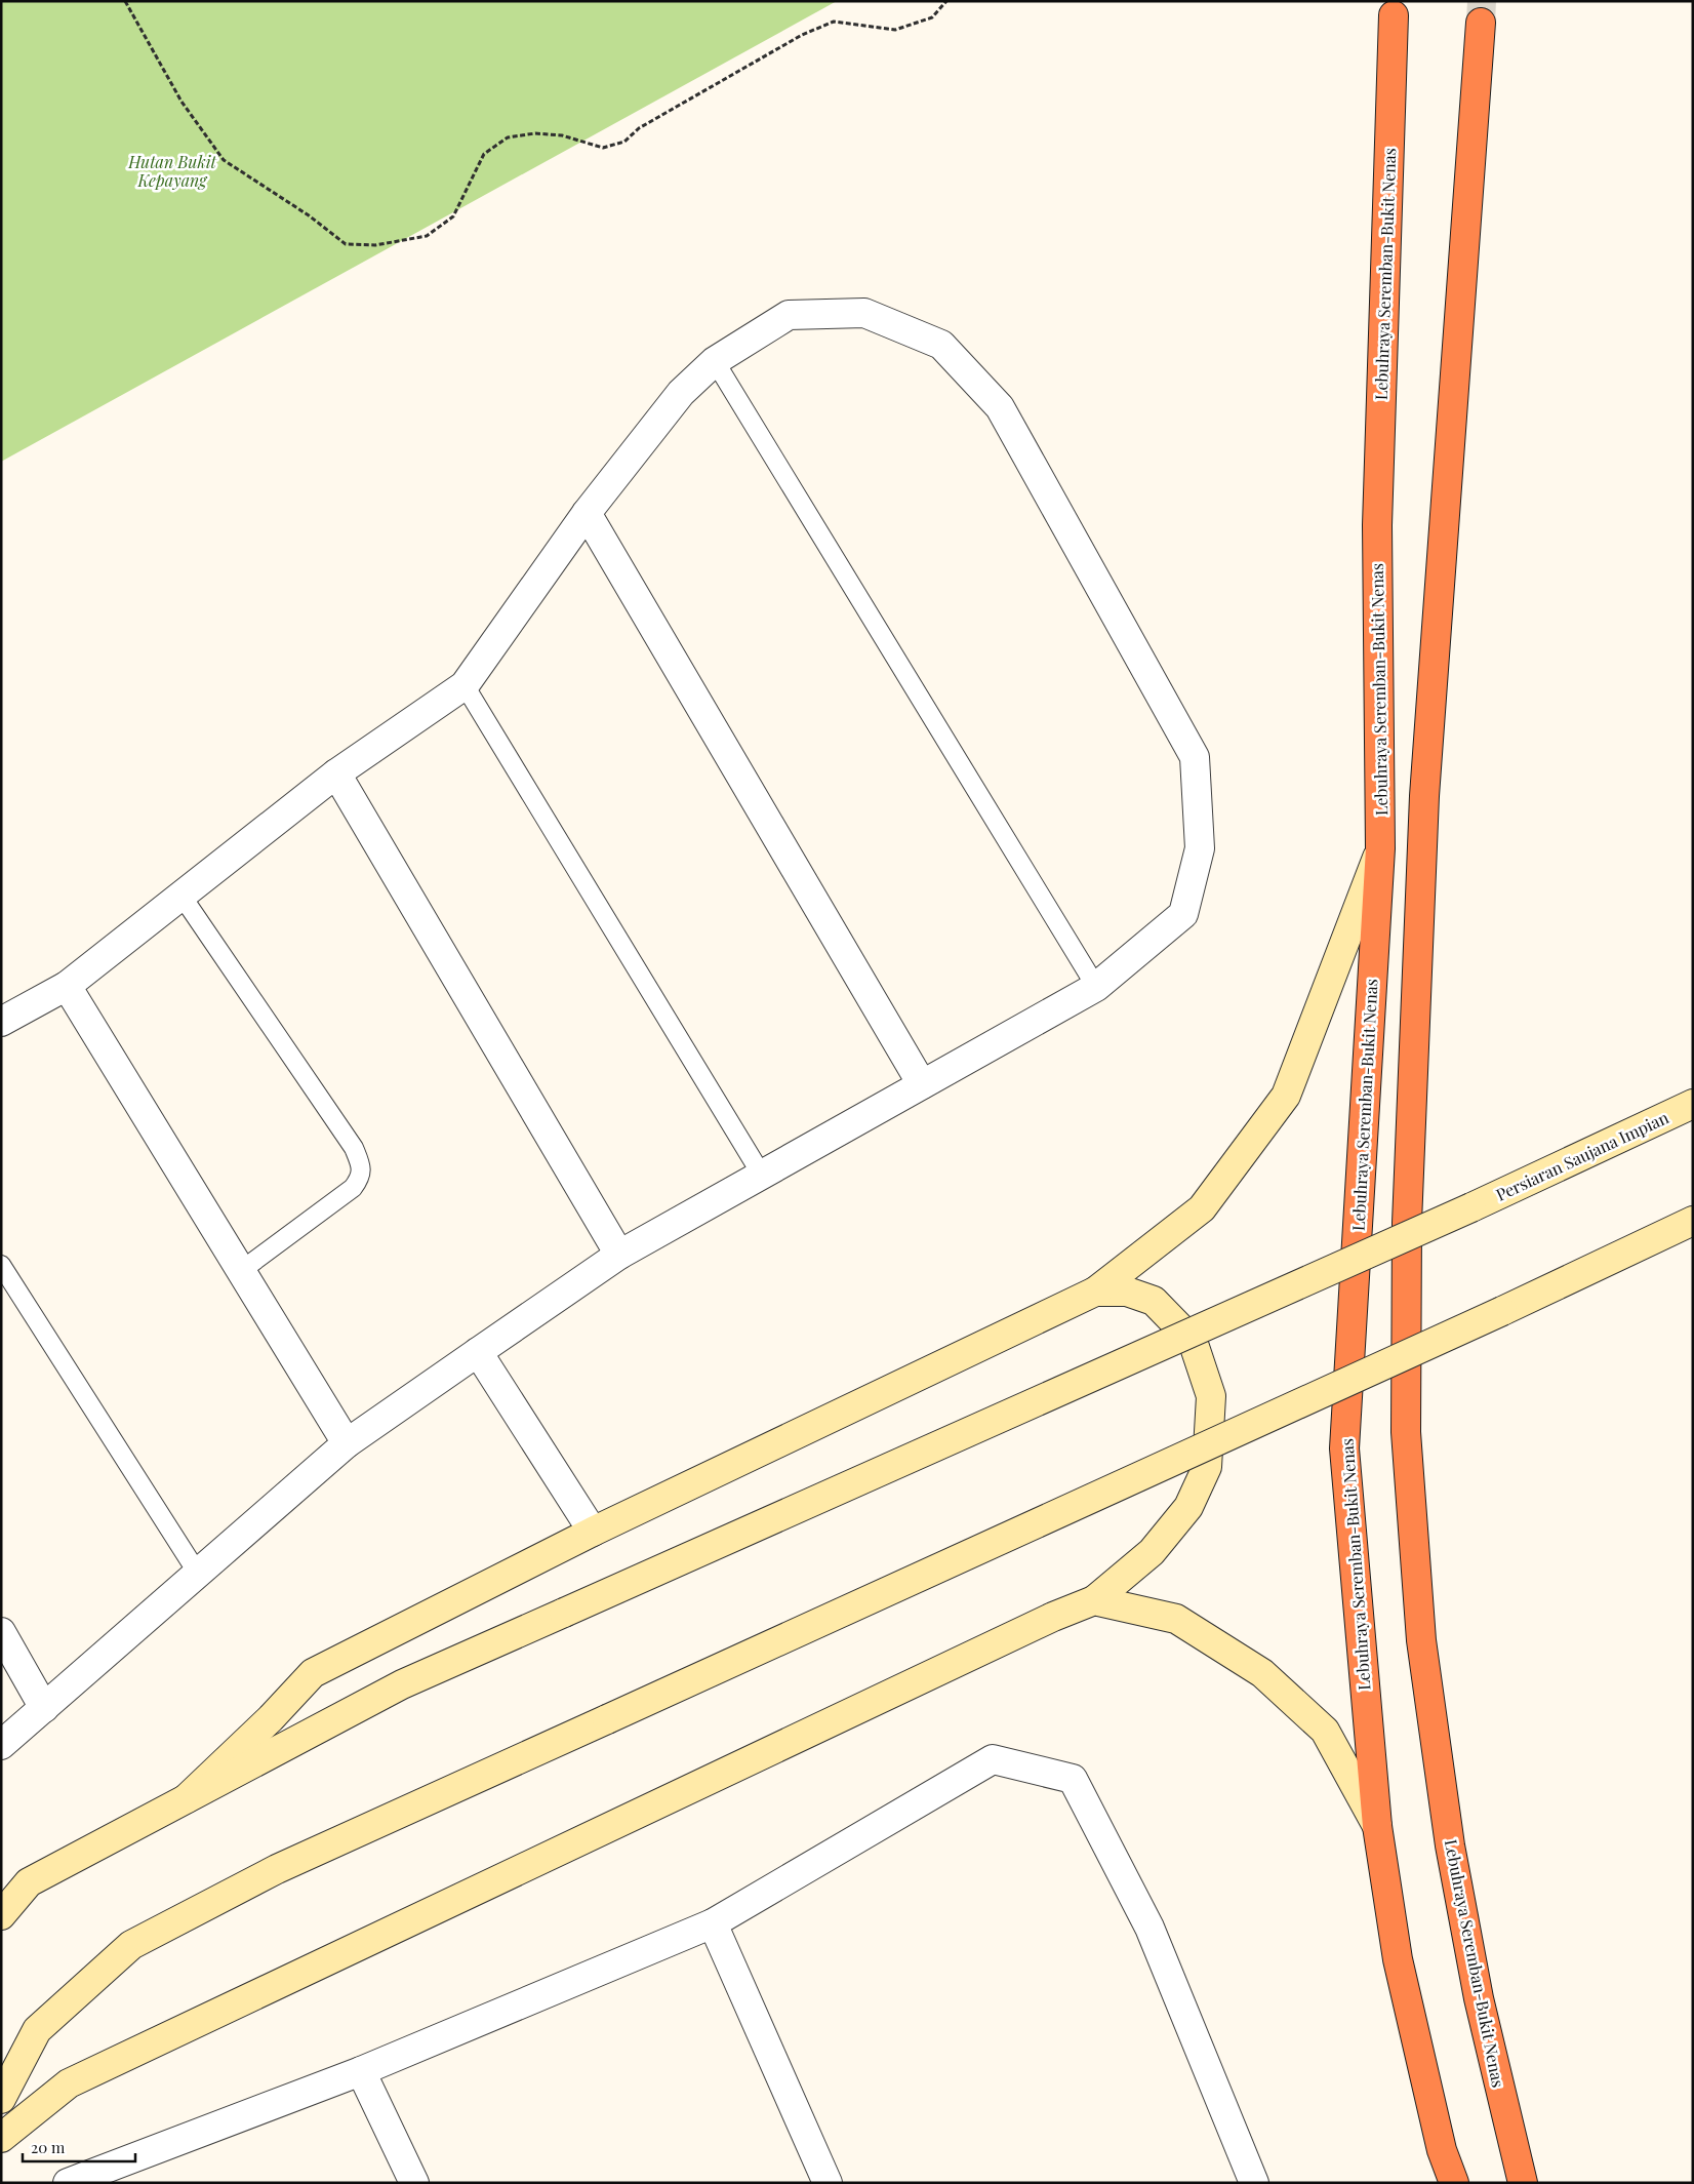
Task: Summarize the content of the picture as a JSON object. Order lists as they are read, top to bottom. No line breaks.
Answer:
{"streets":{"highway":["Lebuhraya Seremban-Bukit Nenas"],"street":["Persiaran Saujana Impian"]},"parks":["Hutan Bukit Kepayang"],"scale_bar":"20 m"}
